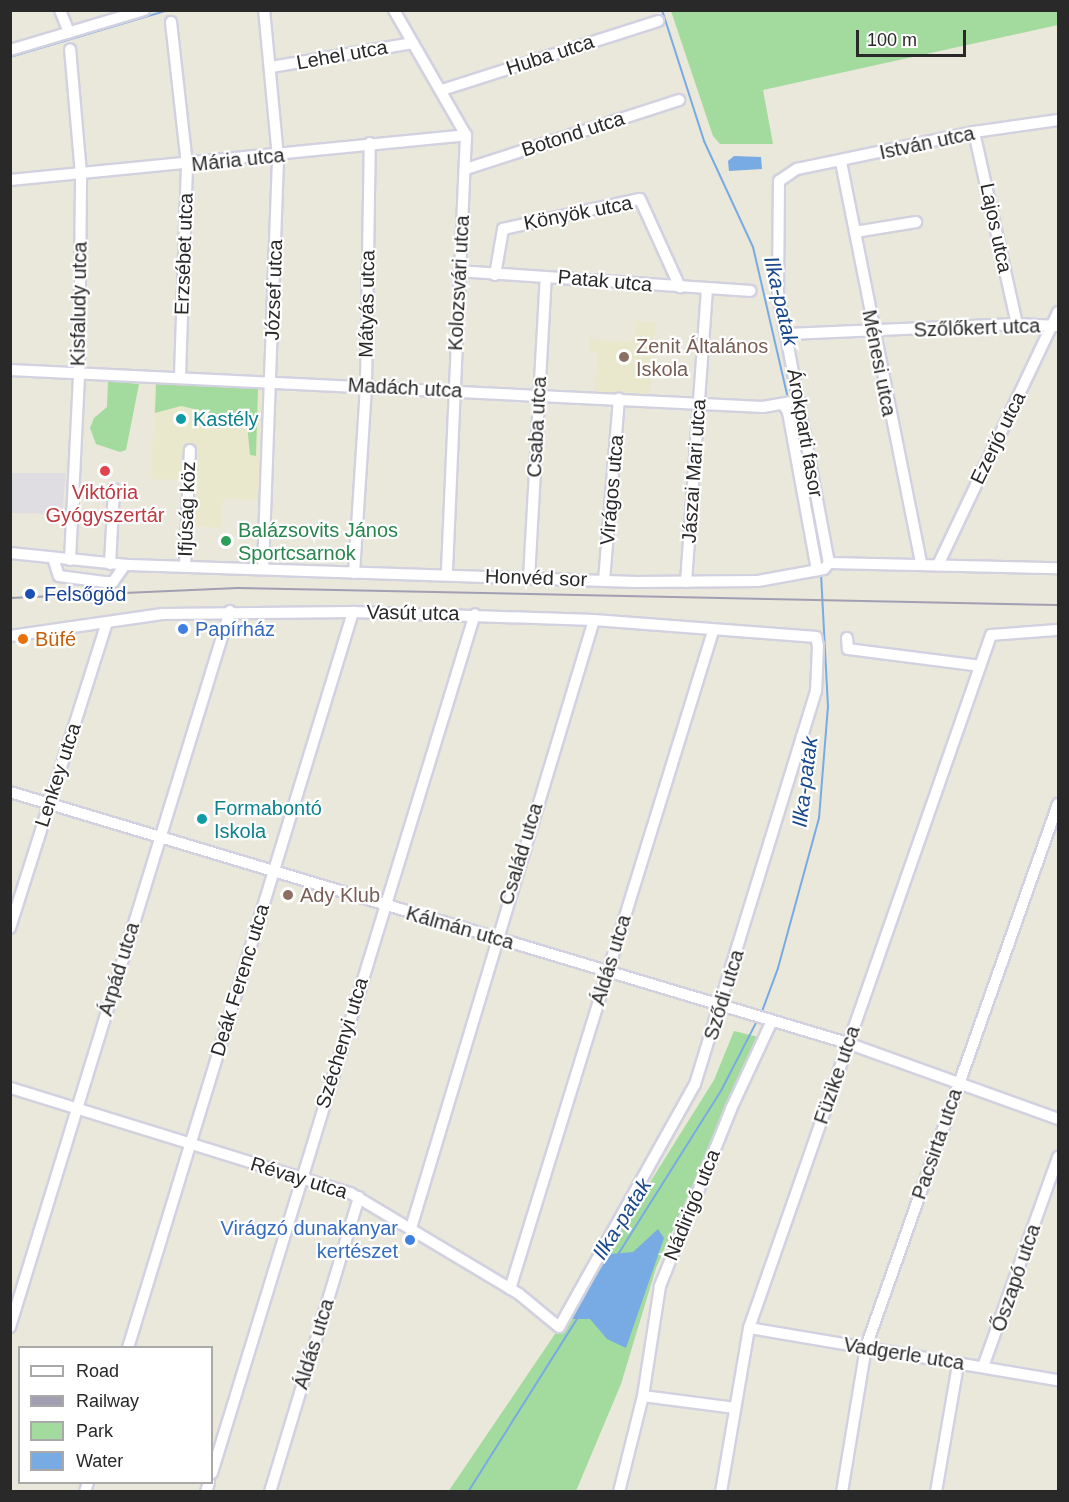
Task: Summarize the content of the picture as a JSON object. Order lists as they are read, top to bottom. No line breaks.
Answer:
{"streets":{"street":["Lehel utca","Huba utca","Botond utca","István utca","Mária utca","Könyök utca","Lajos utca","Erzsébet utca","Patak utca","Kolozsvári utca","József utca","Kisfaludy utca","Mátyás utca","Szőlőkert utca","Ménesi utca","Madách utca","Csaba utca","Árokparti fasor","Ezerjó utca","Jászai Mari utca","Virágos utca","Ifjúság köz","Honvéd sor","Vasút utca","Lenkey utca","Család utca","Kálmán utca","Áldás utca","Árpád utca","Deák Ferenc utca","Sződi utca","Széchenyi utca","Füzike utca","Pacsirta utca","Révay utca","Nádirigó utca","Őszapó utca","Vadgerle utca"]},"crossings":[["Lehel utca","Kolozsvári utca"],["Lehel utca","József utca"],["Huba utca","Kolozsvári utca"],["Botond utca","Kolozsvári utca"],["István utca","Lajos utca"],["István utca","Ménesi utca"],["István utca","Árokparti fasor"],["Mária utca","Erzsébet utca"],["Mária utca","Kolozsvári utca"],["Mária utca","József utca"],["Mária utca","Kisfaludy utca"],["Mária utca","Mátyás utca"],["Könyök utca","Patak utca"],["Lajos utca","Szőlőkert utca"],["Erzsébet utca","Madách utca"],["Patak utca","Kolozsvári utca"],["Patak utca","Csaba utca"],["Patak utca","Jászai Mari utca"],["Kolozsvári utca","Madách utca"],["Kolozsvári utca","Honvéd sor"],["József utca","Madách utca"],["József utca","Honvéd sor"],["Kisfaludy utca","Madách utca"],["Kisfaludy utca","Honvéd sor"],["Mátyás utca","Madách utca"],["Mátyás utca","Honvéd sor"],["Szőlőkert utca","Ménesi utca"],["Szőlőkert utca","Árokparti fasor"],["Szőlőkert utca","Ezerjó utca"],["Ménesi utca","Honvéd sor"],["Madách utca","Csaba utca"],["Madách utca","Árokparti fasor"],["Madách utca","Jászai Mari utca"],["Madách utca","Virágos utca"],["Csaba utca","Honvéd sor"],["Árokparti fasor","Honvéd sor"],["Ezerjó utca","Honvéd sor"],["Jászai Mari utca","Honvéd sor"],["Virágos utca","Honvéd sor"],["Ifjúság köz","Honvéd sor"],["Vasút utca","Lenkey utca"],["Vasút utca","Család utca"],["Vasút utca","Áldás utca"],["Vasút utca","Árpád utca"],["Vasút utca","Deák Ferenc utca"],["Vasút utca","Sződi utca"],["Vasút utca","Széchenyi utca"],["Lenkey utca","Kálmán utca"],["Család utca","Kálmán utca"],["Család utca","Révay utca"],["Kálmán utca","Áldás utca"],["Kálmán utca","Árpád utca"],["Kálmán utca","Deák Ferenc utca"],["Kálmán utca","Sződi utca"],["Kálmán utca","Széchenyi utca"],["Kálmán utca","Füzike utca"],["Kálmán utca","Pacsirta utca"],["Kálmán utca","Nádirigó utca"],["Áldás utca","Révay utca"],["Árpád utca","Révay utca"],["Deák Ferenc utca","Révay utca"],["Sződi utca","Révay utca"],["Széchenyi utca","Révay utca"],["Füzike utca","Vadgerle utca"],["Pacsirta utca","Vadgerle utca"],["Őszapó utca","Vadgerle utca"]],"water":["Ilka-patak"],"places":["Zenit Általános Iskola","Kastély","Viktória Gyógyszertár","Balázsovits János Sportcsarnok","Felsőgöd","Papírház","Büfé","Formabontó Iskola","Ady Klub","Virágzó dunakanyar kertészet"],"legend":["Road","Railway","Park","Water"],"scale_bar":"100 m"}
